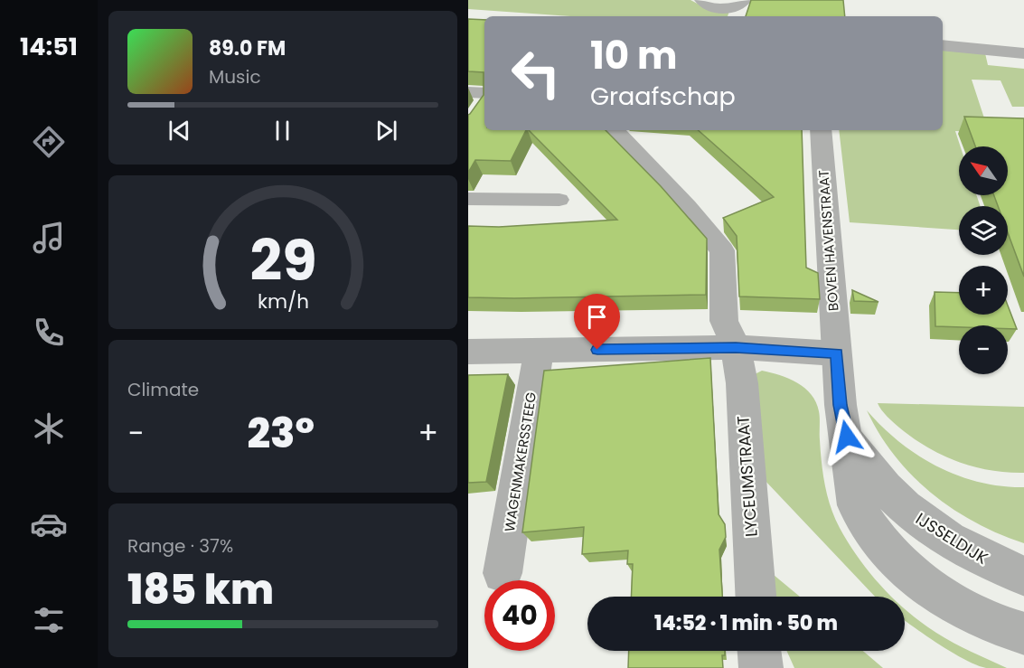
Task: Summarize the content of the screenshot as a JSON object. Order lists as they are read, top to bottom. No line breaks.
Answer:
{"streets":{"street":["BOVEN HAVENSTRAAT","WAGENMAKERSSTEEG","LYCEUMSTRAAT","IJSSELDIJK"]},"crossings":[["BOVEN HAVENSTRAAT","IJSSELDIJK"]],"north":"top left","page":{"tabs":"14:51","turn":["10 m","Graafschap"],"song":["89.0 FM","Music"],"map_buttons":["+","−"],"tile":["Climate",["Range · 37%","185 km"]],"heat":["−","23°","+"],"limit":"40","trip":"14:52 · 1 min · 50 m","gauge":["29","km/h"]}}
